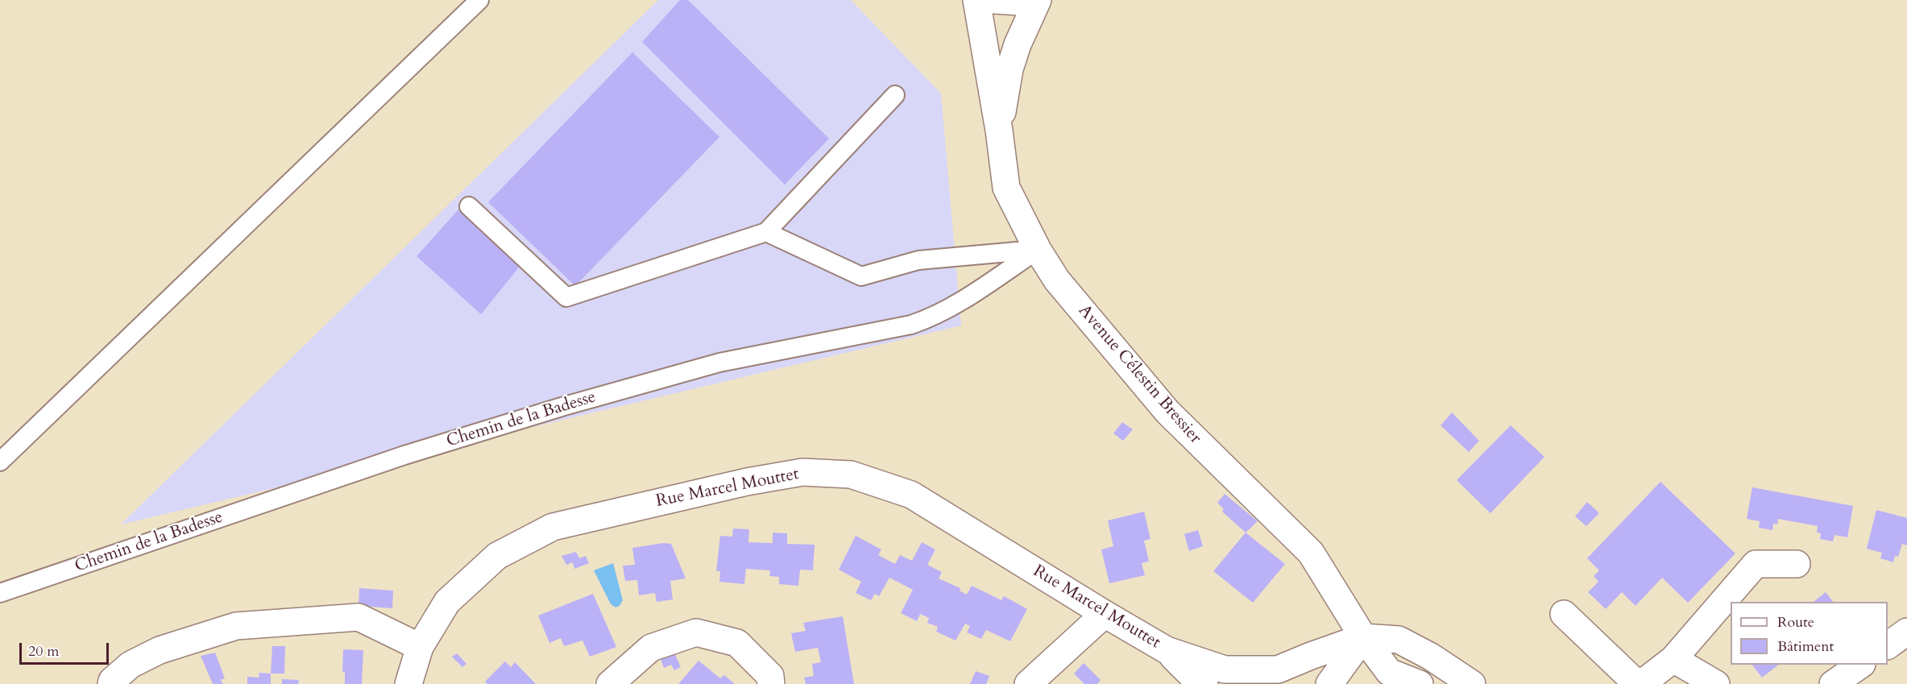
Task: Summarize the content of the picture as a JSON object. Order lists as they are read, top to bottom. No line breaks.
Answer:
{"streets":{"street":["Avenue Célestin Bressier","Rue Marcel Mouttet"],"lane":["Chemin de la Badesse"]},"crossings":[["Avenue Célestin Bressier","Chemin de la Badesse"],["Avenue Célestin Bressier","Rue Marcel Mouttet"]],"legend":["Route","Bâtiment"],"scale_bar":"20 m"}
